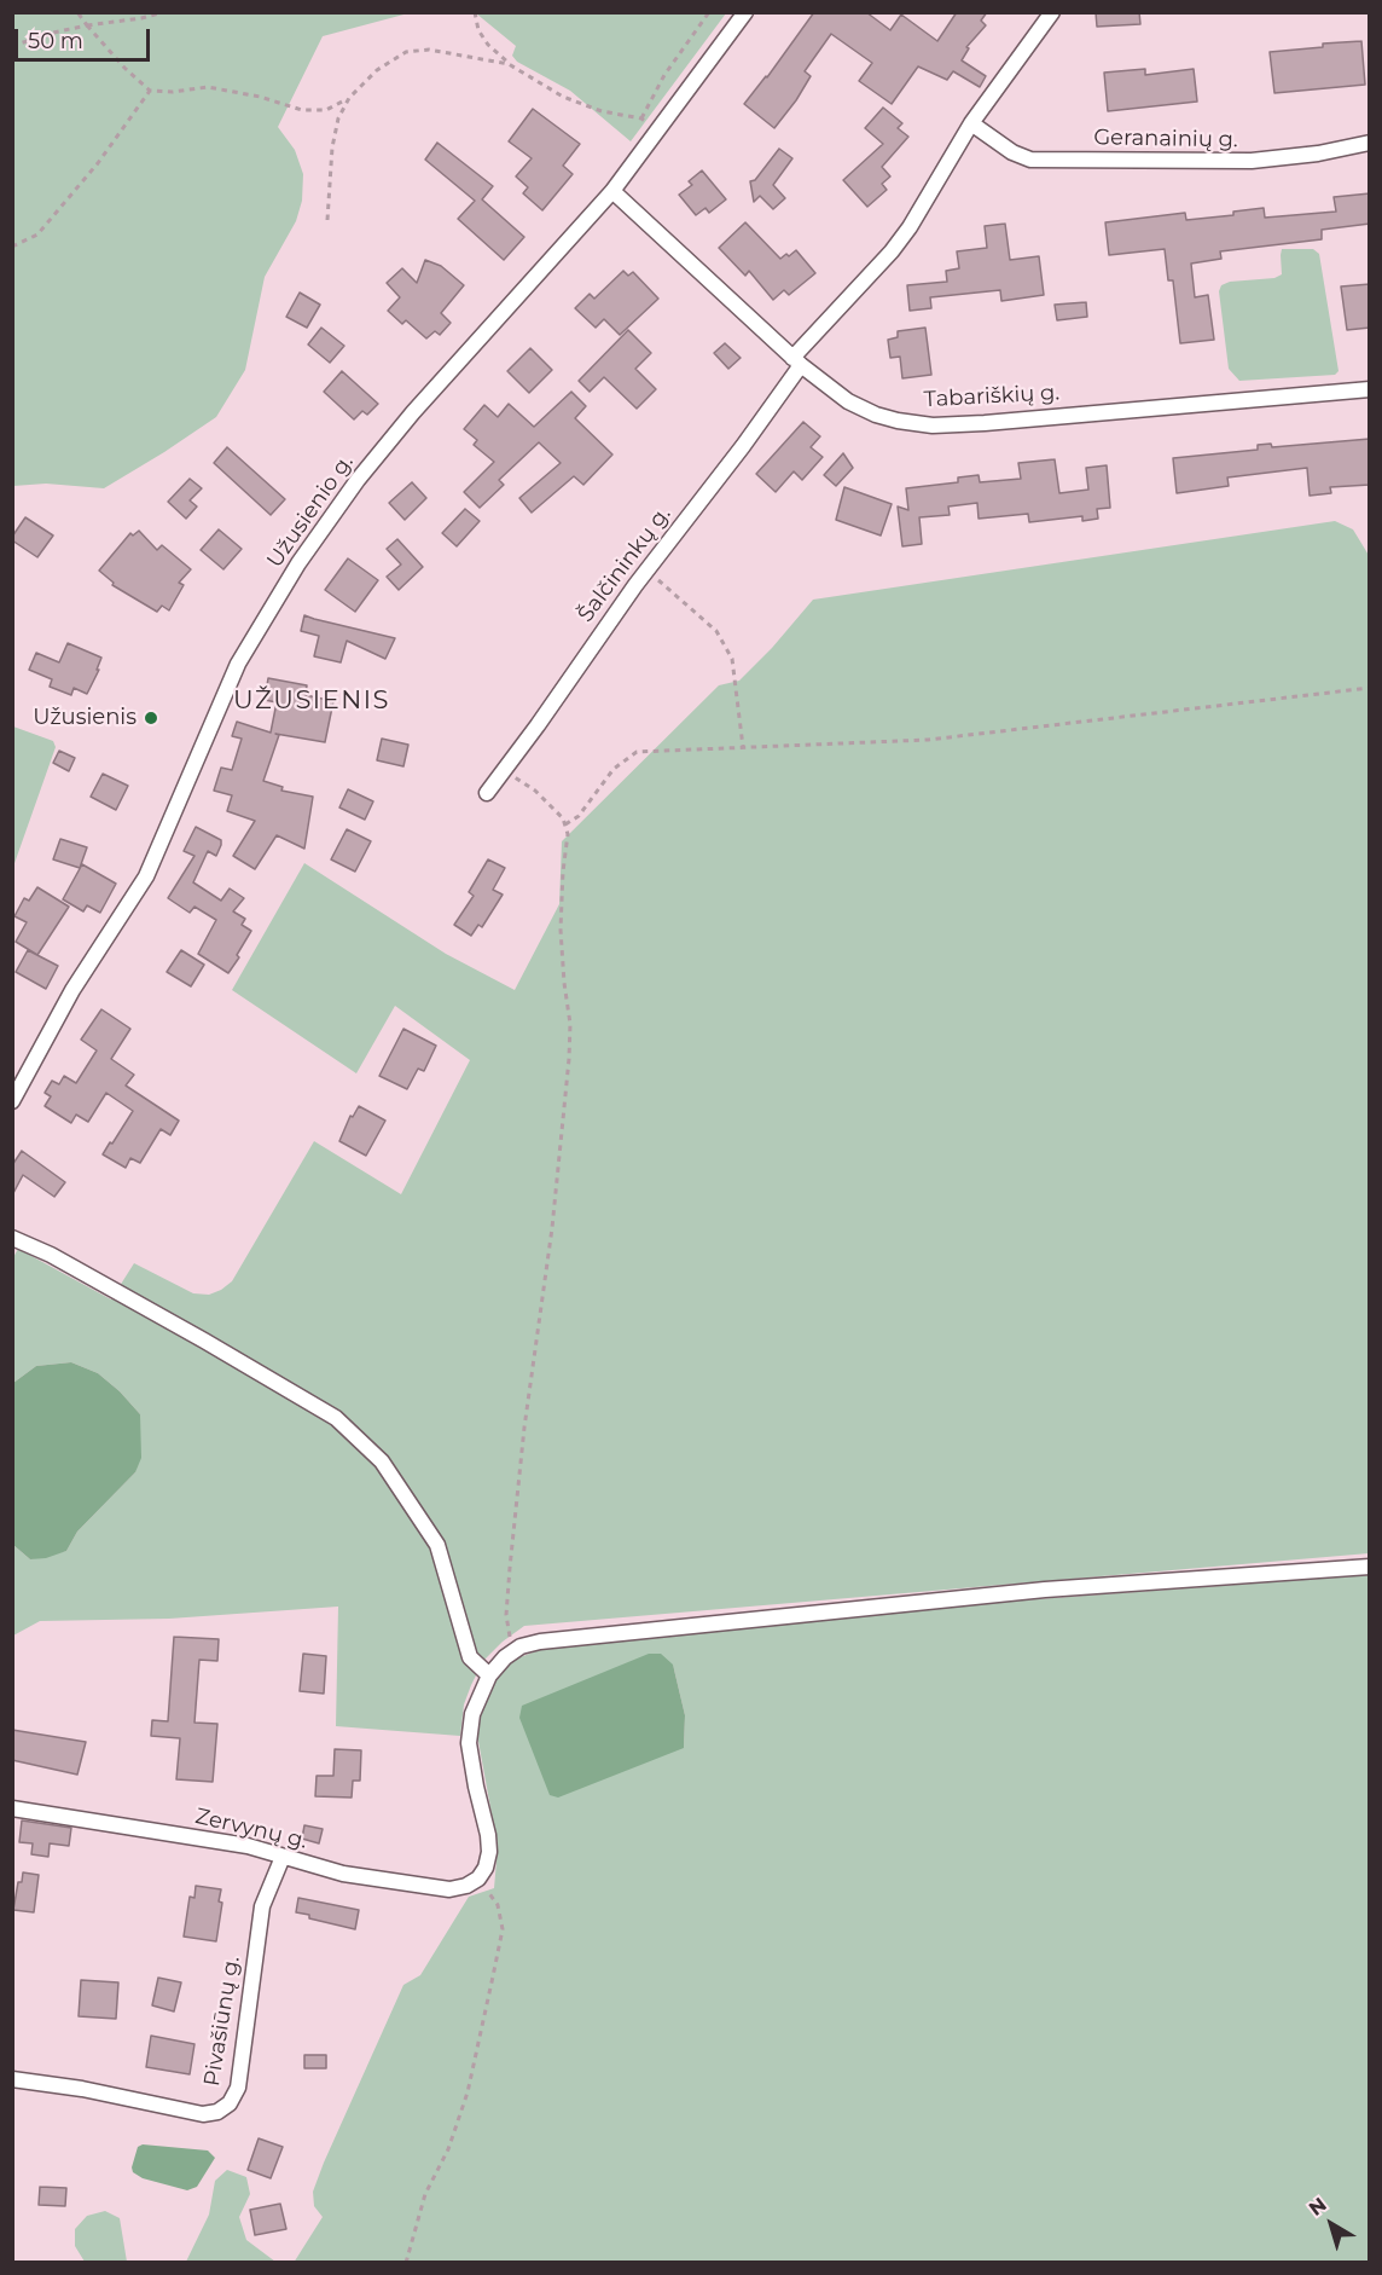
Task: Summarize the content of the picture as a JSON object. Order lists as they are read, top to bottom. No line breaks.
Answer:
{"streets":{"street":["Geranainių g.","Tabariškių g.","Užusienio g.","Šalčininkų g.","Zervynų g.","Pivašiūnų g."]},"crossings":[["Geranainių g.","Šalčininkų g."],["Tabariškių g.","Užusienio g."],["Tabariškių g.","Šalčininkų g."],["Zervynų g.","Pivašiūnų g."]],"districts":["UŽUSIENIS"],"places":["Užusienis"],"scale_bar":"50 m","north":"top left"}
